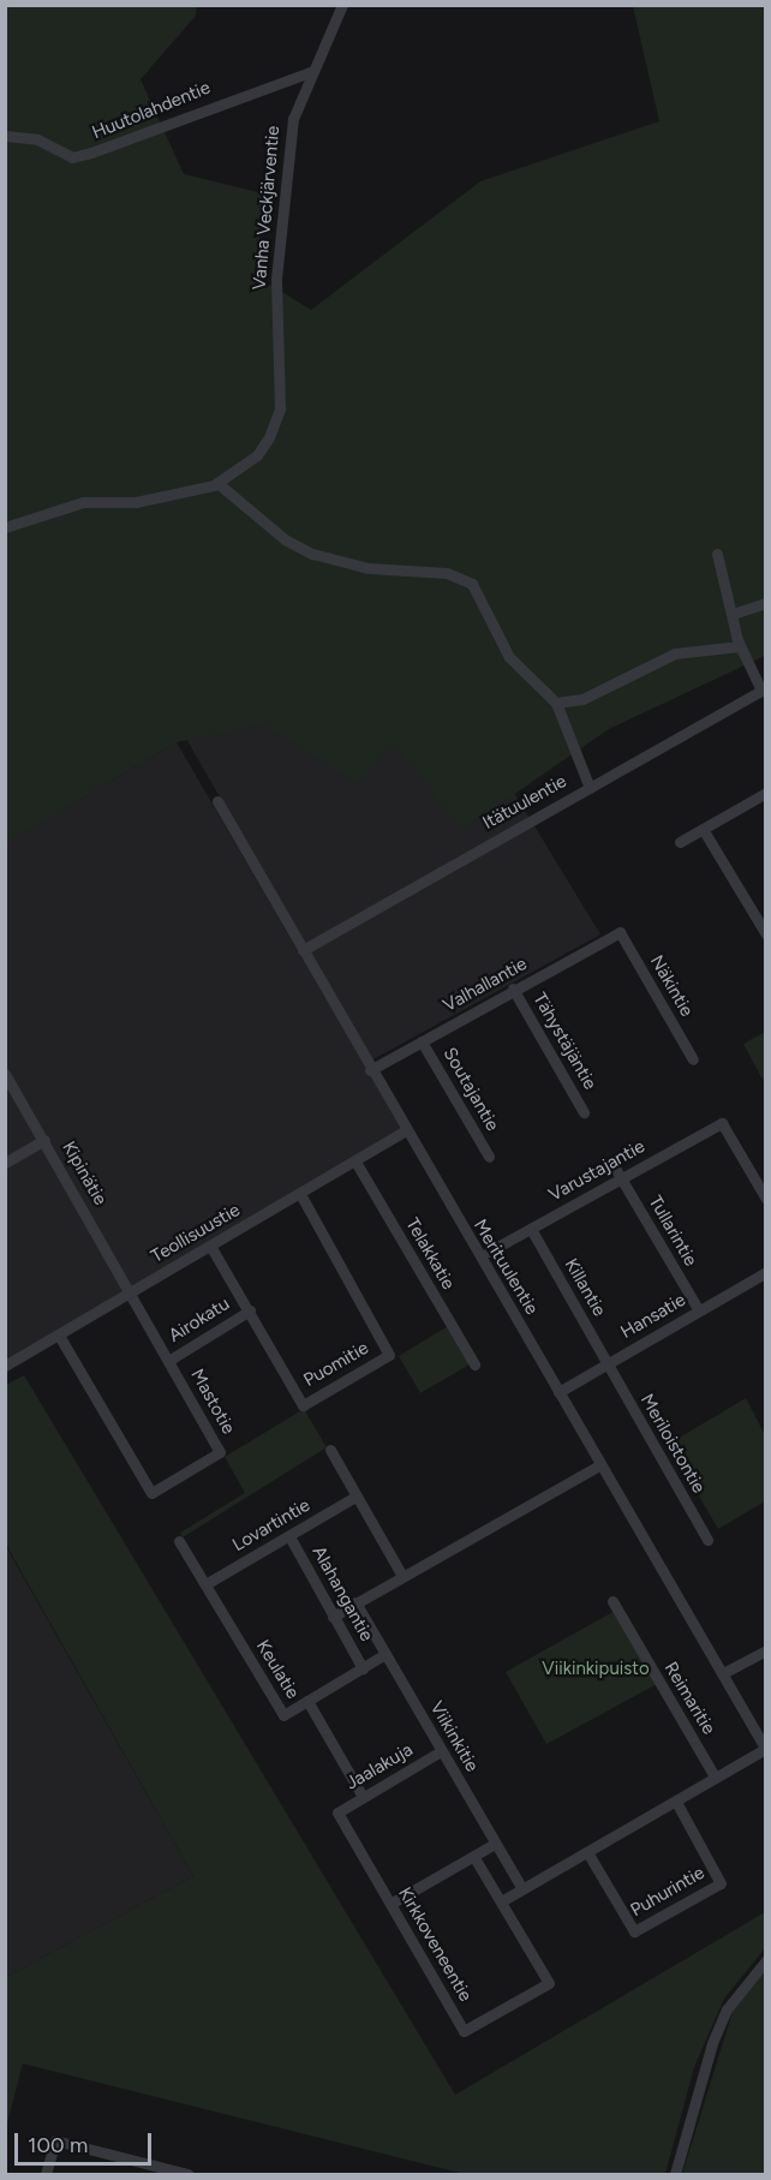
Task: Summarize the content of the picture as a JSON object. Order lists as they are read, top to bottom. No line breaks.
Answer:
{"streets":{"street":["Huutolahdentie","Vanha Veckjärventie","Itätuulentie","Valhallantie","Näkintie","Tähystäjäntie","Soutajantie","Varustajantie","Kipinätie","Tullarintie","Teollisuustie","Telakkatie","Merituulentie","Killantie","Hansatie","Airokatu","Puomitie","Mastotie","Meriloistontie","Lovartintie","Alahangantie","Keulatie","Reimaritie","Viikinkitie","Jaalakuja","Puhurintie","Kirkkoveneentie"]},"crossings":[["Huutolahdentie","Vanha Veckjärventie"],["Itätuulentie","Merituulentie"],["Valhallantie","Näkintie"],["Valhallantie","Tähystäjäntie"],["Valhallantie","Soutajantie"],["Valhallantie","Merituulentie"],["Varustajantie","Tullarintie"],["Varustajantie","Killantie"],["Kipinätie","Teollisuustie"],["Kipinätie","Mastotie"],["Tullarintie","Hansatie"],["Teollisuustie","Telakkatie"],["Teollisuustie","Merituulentie"],["Teollisuustie","Puomitie"],["Teollisuustie","Mastotie"],["Merituulentie","Hansatie"],["Killantie","Hansatie"],["Killantie","Meriloistontie"],["Hansatie","Meriloistontie"],["Airokatu","Puomitie"],["Airokatu","Mastotie"],["Lovartintie","Alahangantie"],["Lovartintie","Keulatie"],["Alahangantie","Keulatie"],["Keulatie","Viikinkitie"],["Viikinkitie","Jaalakuja"],["Jaalakuja","Kirkkoveneentie"]],"parks":["Viikinkipuisto"],"scale_bar":"100 m"}
